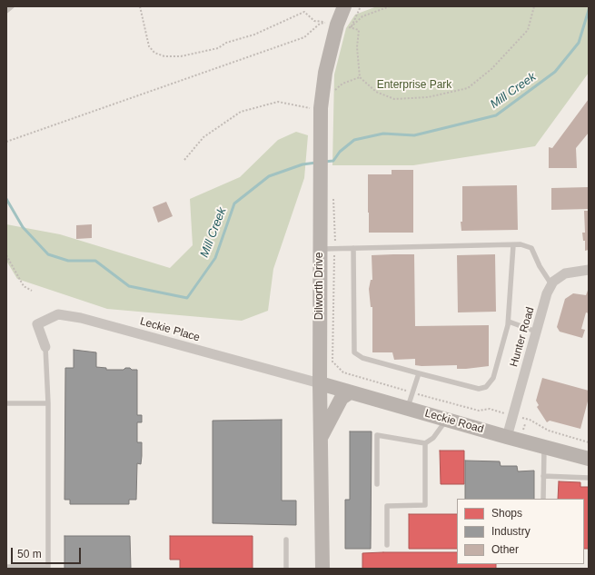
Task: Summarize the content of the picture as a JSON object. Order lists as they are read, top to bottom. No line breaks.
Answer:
{"streets":{"main road":["Dilworth Drive","Leckie Road"],"street":["Leckie Place","Hunter Road"]},"crossings":[["Dilworth Drive","Leckie Place"],["Dilworth Drive","Leckie Road"],["Leckie Place","Leckie Road"],["Hunter Road","Leckie Road"]],"water":["Mill Creek"],"parks":["Enterprise Park"],"legend":["Shops","Industry","Other"],"scale_bar":"50 m"}
